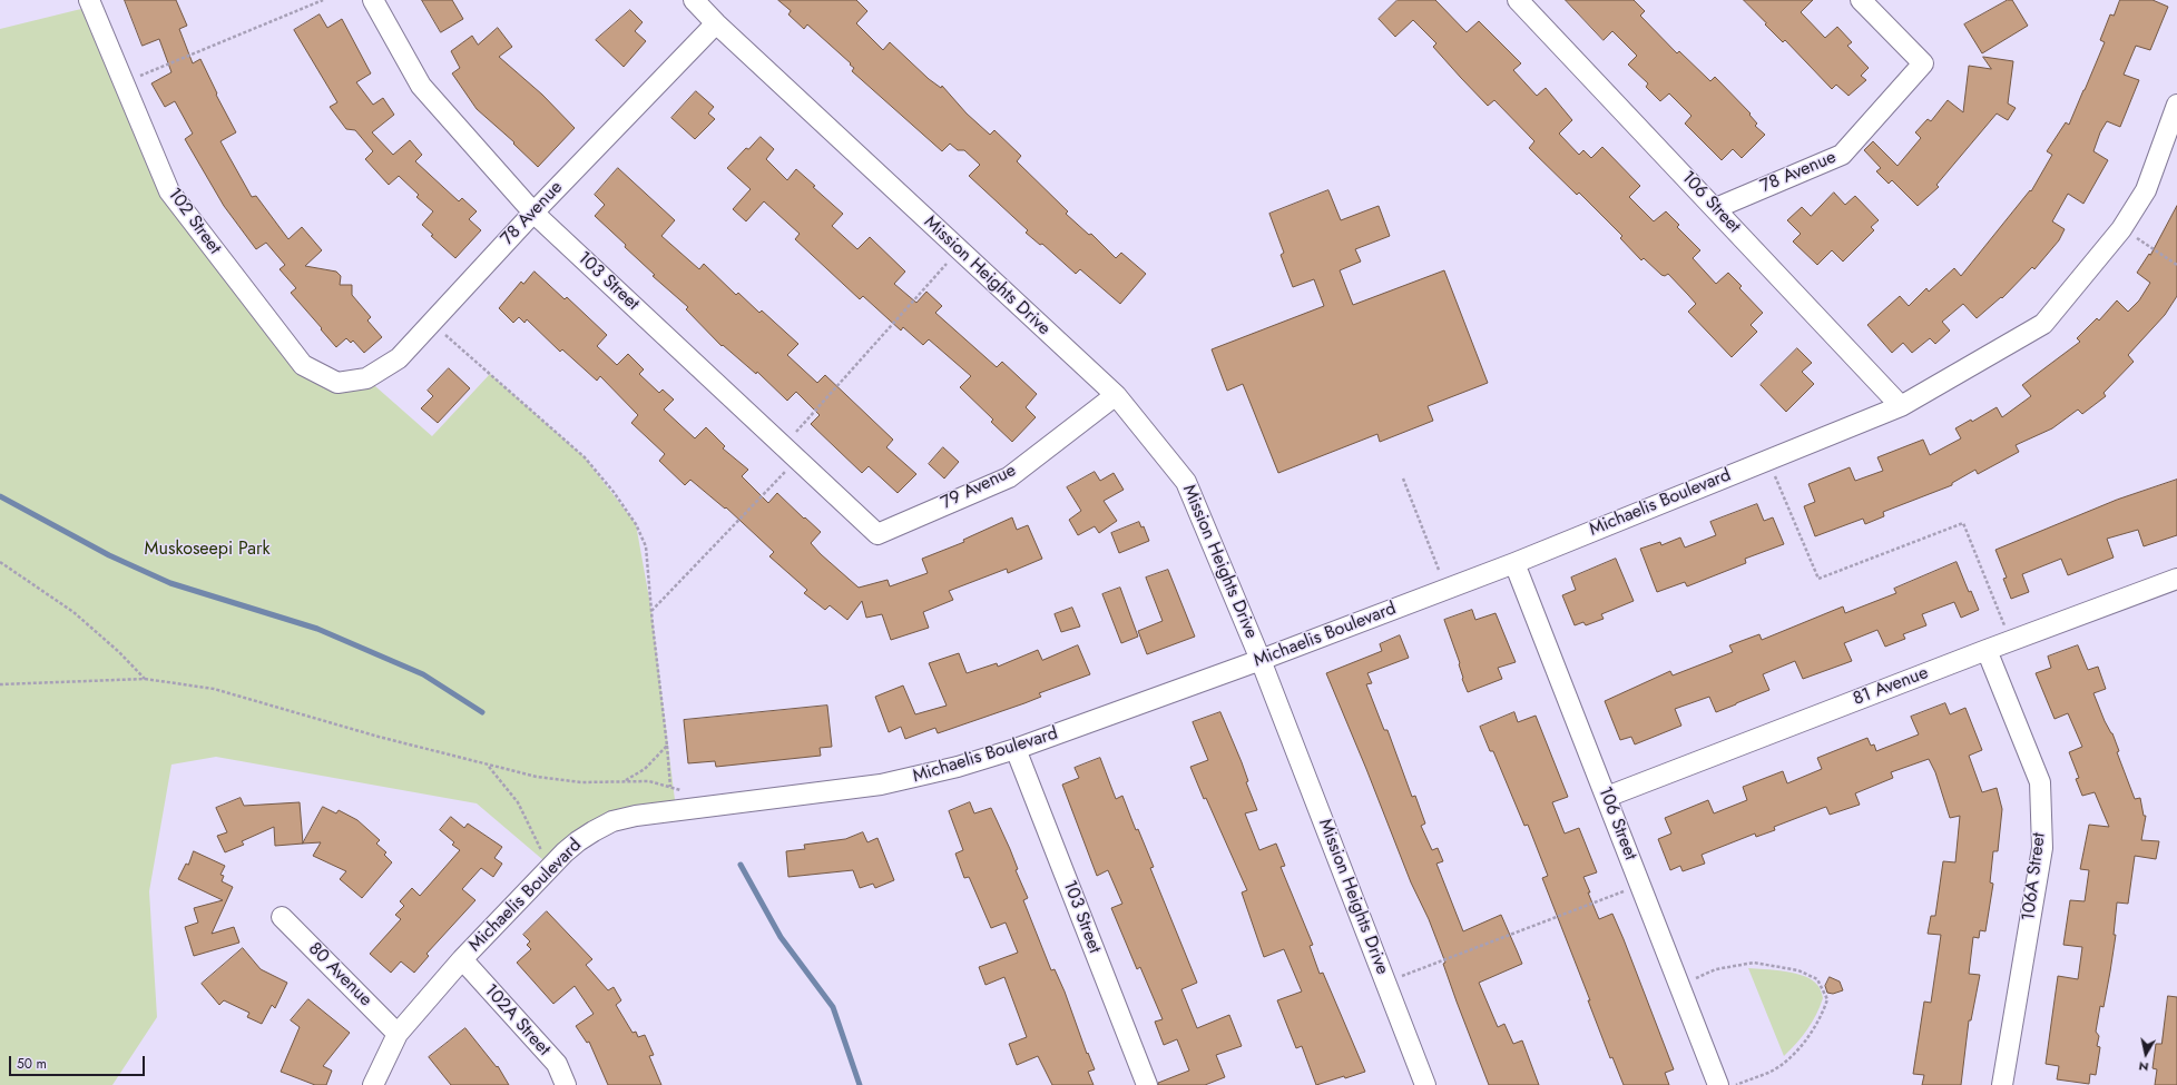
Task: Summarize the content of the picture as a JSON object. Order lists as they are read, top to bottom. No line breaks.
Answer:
{"streets":{"street":["78 Avenue","106 Street","102 Street","Mission Heights Drive","103 Street","79 Avenue","Michaelis Boulevard","81 Avenue","106A Street","80 Avenue","102A Street"]},"crossings":[["78 Avenue","106 Street"],["78 Avenue","102 Street"],["78 Avenue","Mission Heights Drive"],["78 Avenue","103 Street"],["106 Street","Michaelis Boulevard"],["106 Street","81 Avenue"],["Mission Heights Drive","79 Avenue"],["Mission Heights Drive","Michaelis Boulevard"],["103 Street","79 Avenue"],["103 Street","Michaelis Boulevard"],["Michaelis Boulevard","80 Avenue"],["Michaelis Boulevard","102A Street"],["81 Avenue","106A Street"]],"parks":["Muskoseepi Park"],"scale_bar":"50 m","north":"bottom"}
